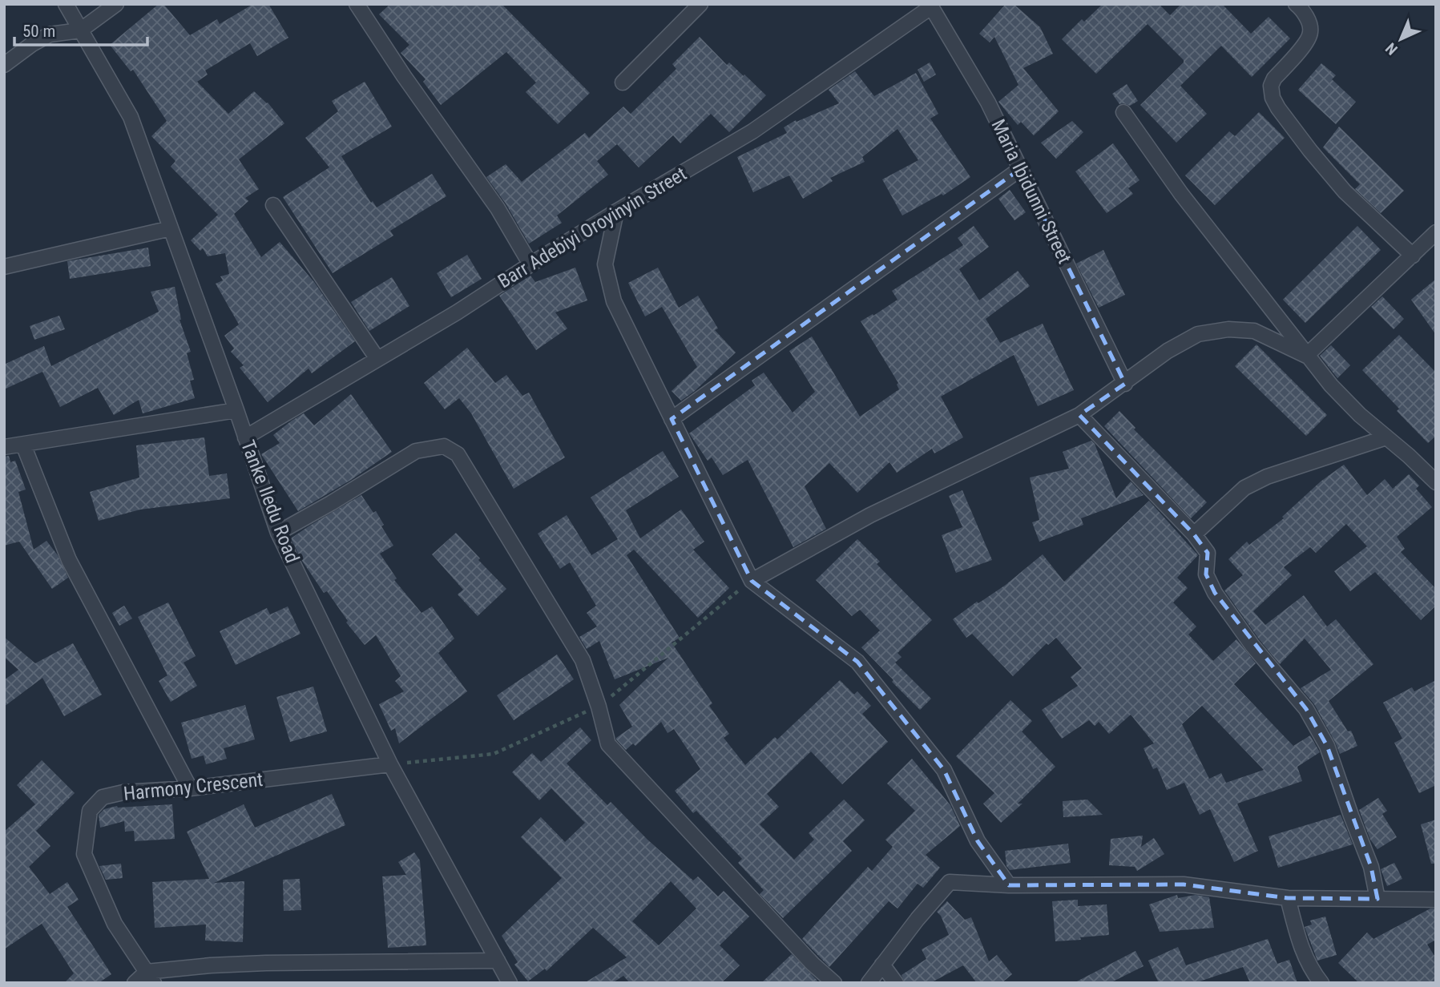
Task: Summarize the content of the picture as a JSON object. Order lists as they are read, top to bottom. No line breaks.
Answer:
{"streets":{"street":["Maria Ibidunni Street","Barr Adebiyi Oroyinyin Street","Tanke Iledu Road","Harmony Crescent"]},"crossings":[["Maria Ibidunni Street","Barr Adebiyi Oroyinyin Street"],["Barr Adebiyi Oroyinyin Street","Tanke Iledu Road"],["Tanke Iledu Road","Harmony Crescent"]],"scale_bar":"50 m","north":"bottom left"}
